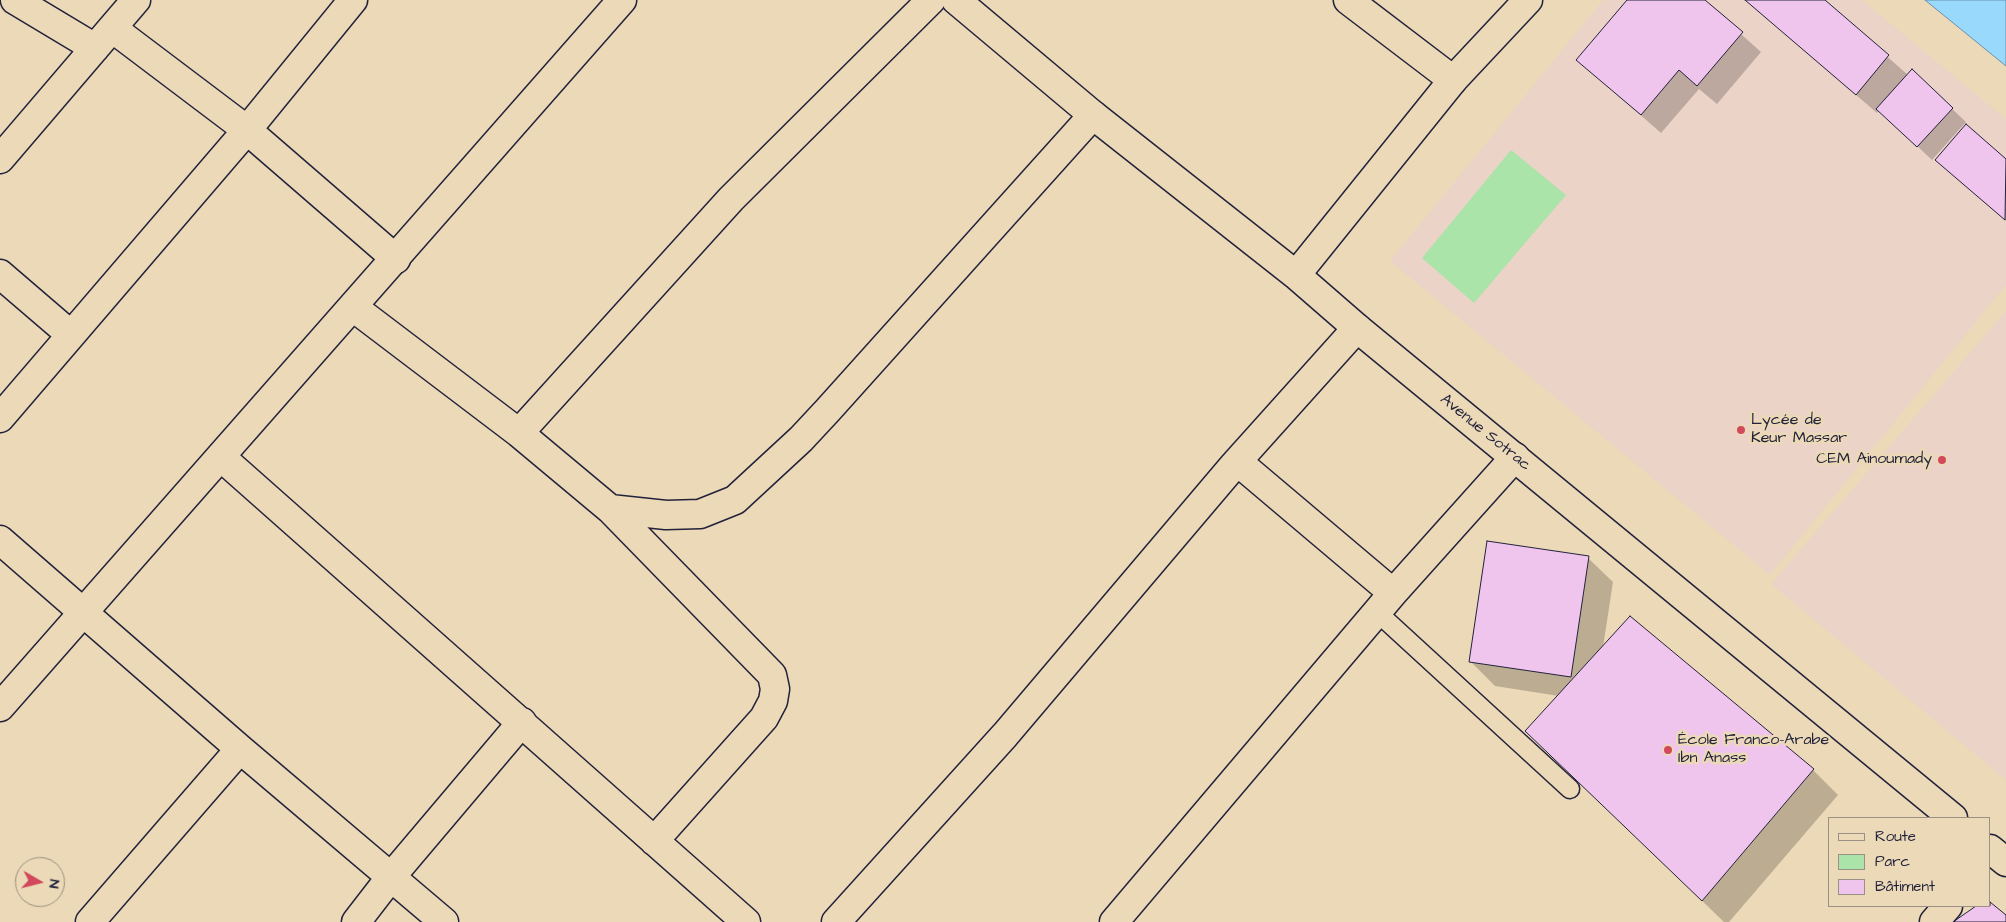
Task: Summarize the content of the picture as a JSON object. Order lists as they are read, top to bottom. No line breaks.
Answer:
{"streets":{"street":["Avenue Sotrac"]},"places":["Lycée de Keur Massar","CEM Ainoumady","École Franco-Arabe Ibn Anass"],"legend":["Route","Parc","Bâtiment"],"north":"right"}
